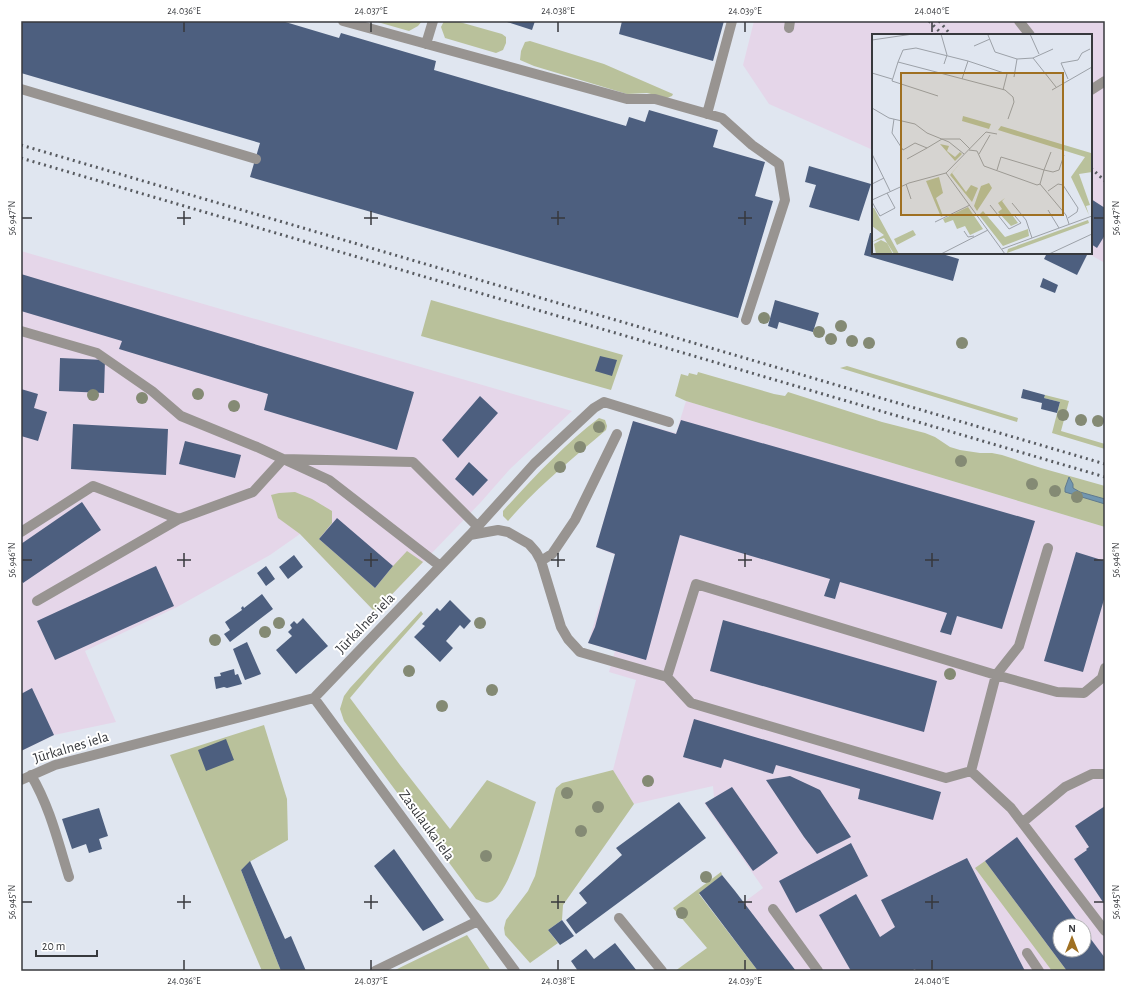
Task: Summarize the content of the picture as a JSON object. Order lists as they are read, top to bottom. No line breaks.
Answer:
{"streets":{"street":["Jūrkalnes iela","Zasulauka iela"]},"crossings":[["Jūrkalnes iela","Zasulauka iela"]],"scale_bar":"20 m","north":"top","coordinates":["24.036°E","24.037°E","24.038°E","24.039°E","24.040°E","56.947°N","56.946°N","56.945°N"]}
